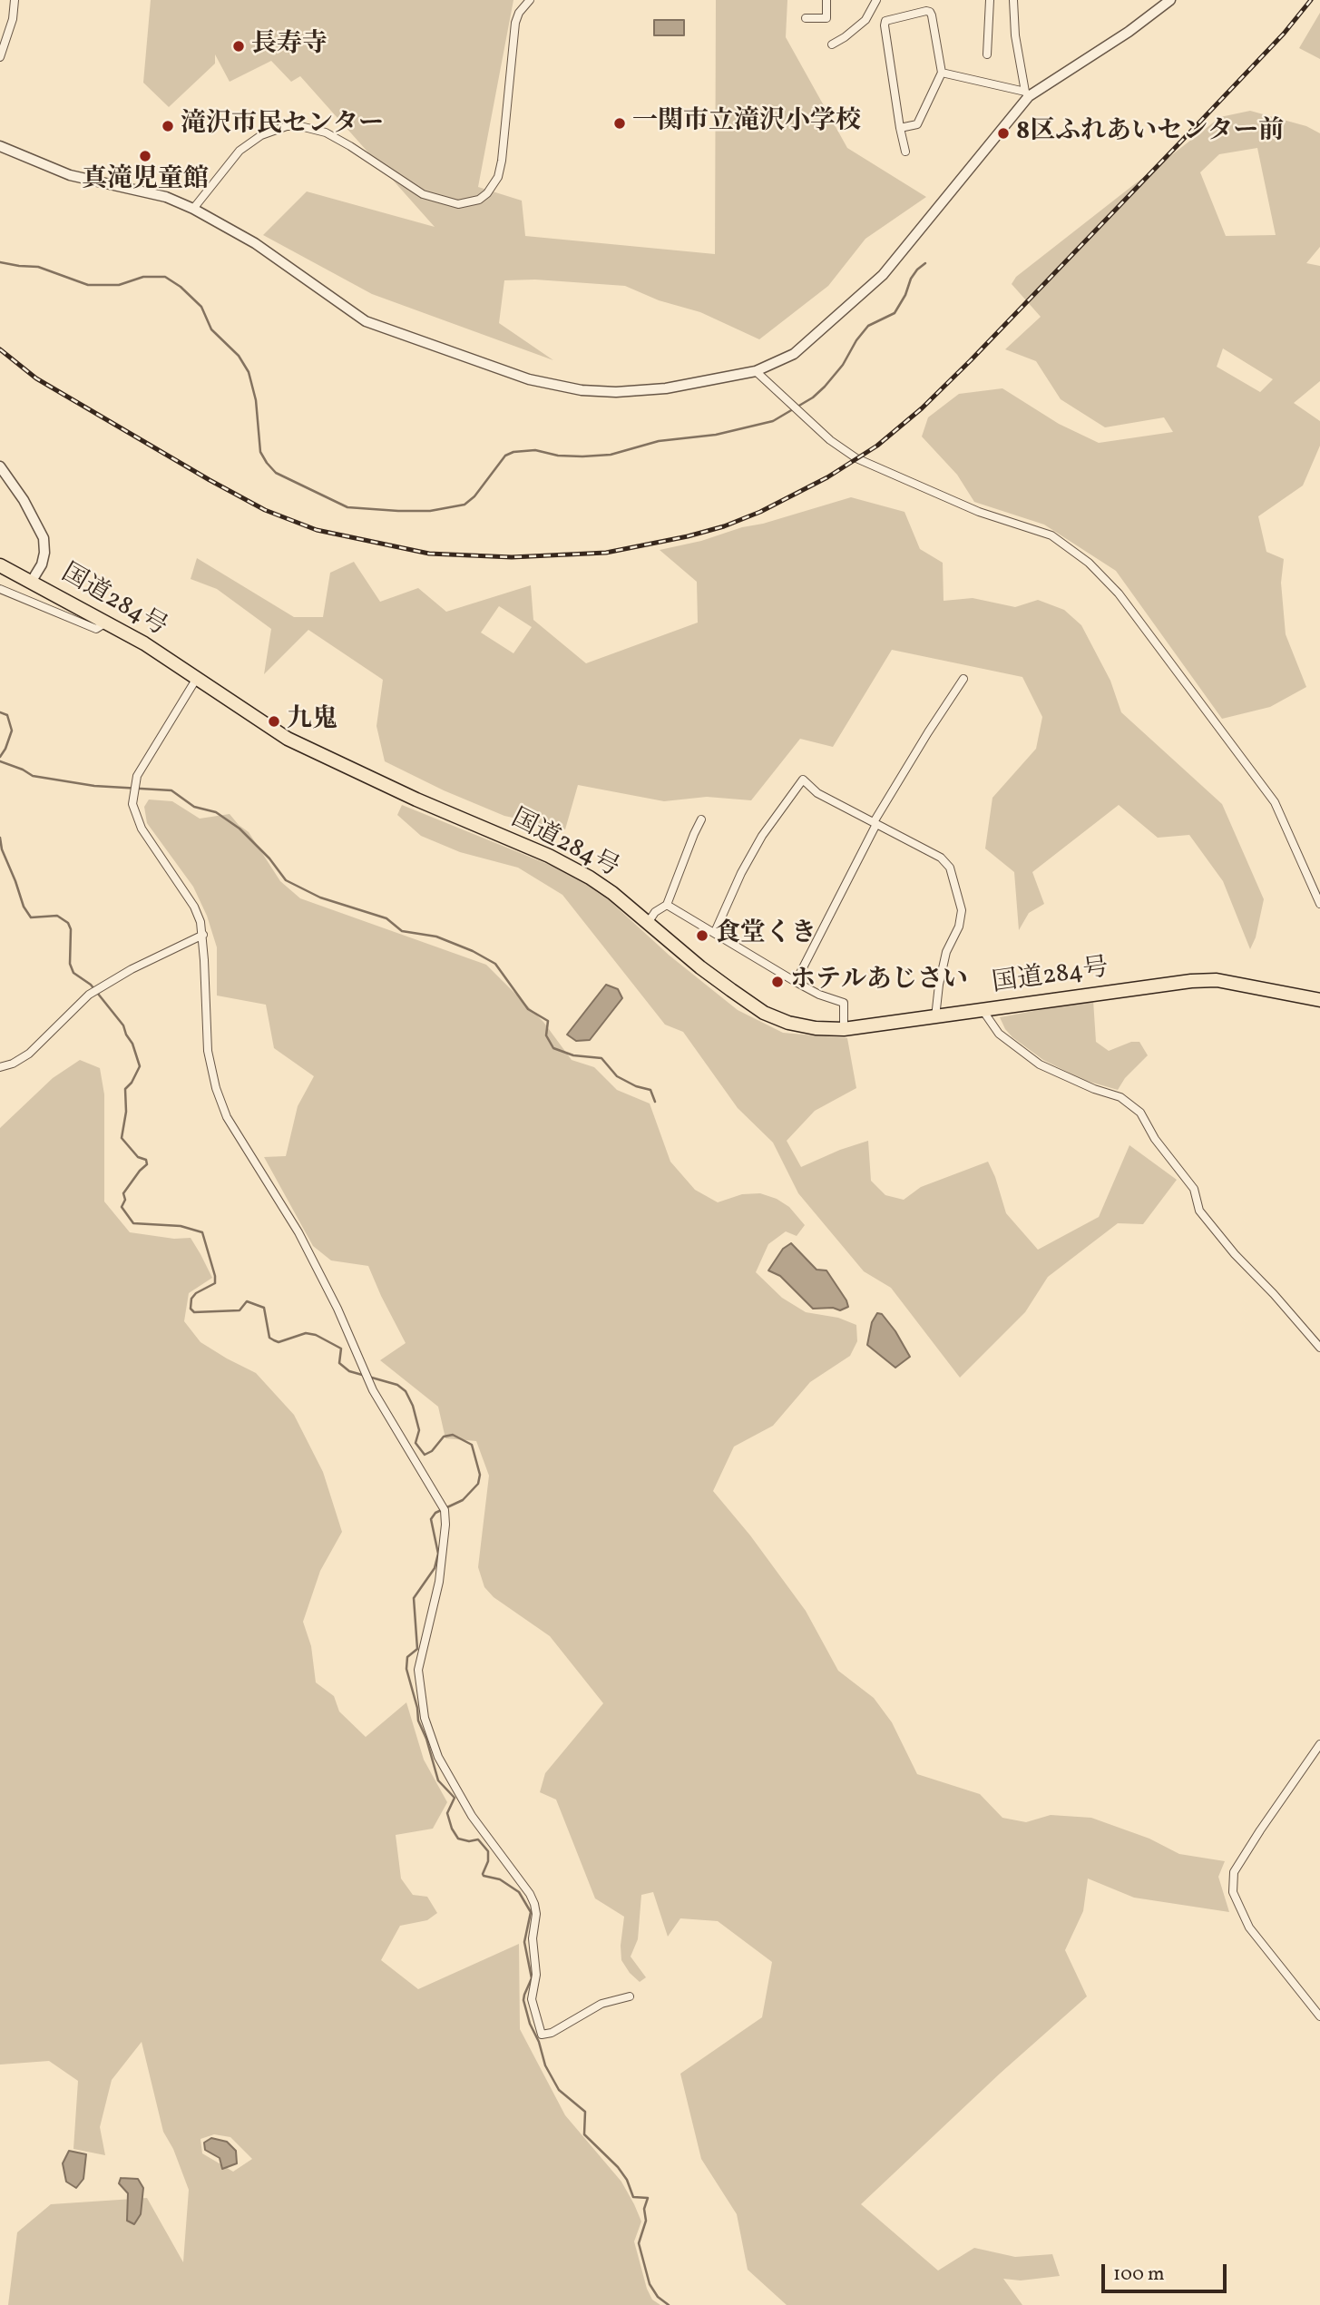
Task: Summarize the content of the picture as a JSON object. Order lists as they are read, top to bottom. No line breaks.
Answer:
{"streets":{"highway":["国道284号"]},"places":["長寿寺","一関市立滝沢小学校","滝沢市民センター","8区ふれあいセンター前","真滝児童館","九鬼","食堂くき","ホテルあじさい"],"scale_bar":"100 m"}
